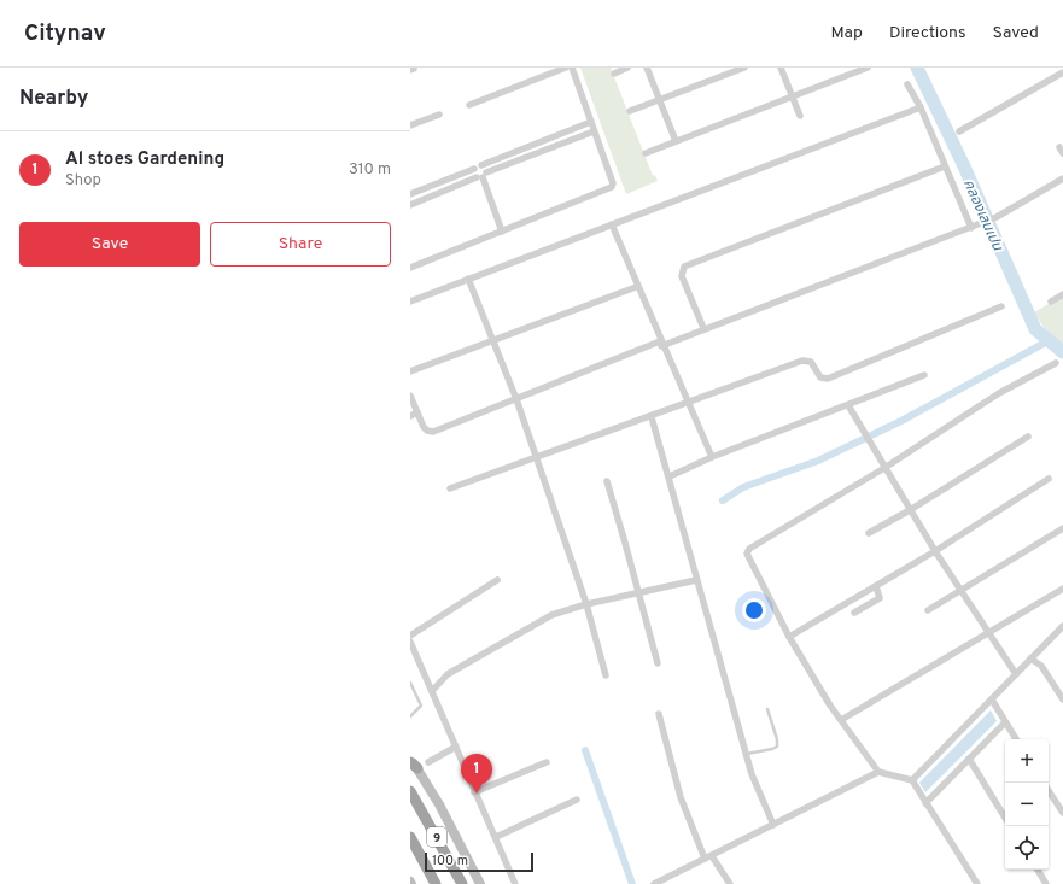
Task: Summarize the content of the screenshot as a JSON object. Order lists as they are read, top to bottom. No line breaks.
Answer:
{"streets":{"highway":["9"]},"water":["คลองเลนเปน"],"scale_bar":"100 m","page":{"header":"Citynav","nav":["Map","Directions","Saved"],"heading":"Nearby","list":[{"mark":"1","name":"Al stoes Gardening","note":"Shop","value":"310 m"}],"buttons":["Save","Share"],"map_buttons":["+","−"],"pins":"1","scale":"100 m"}}
